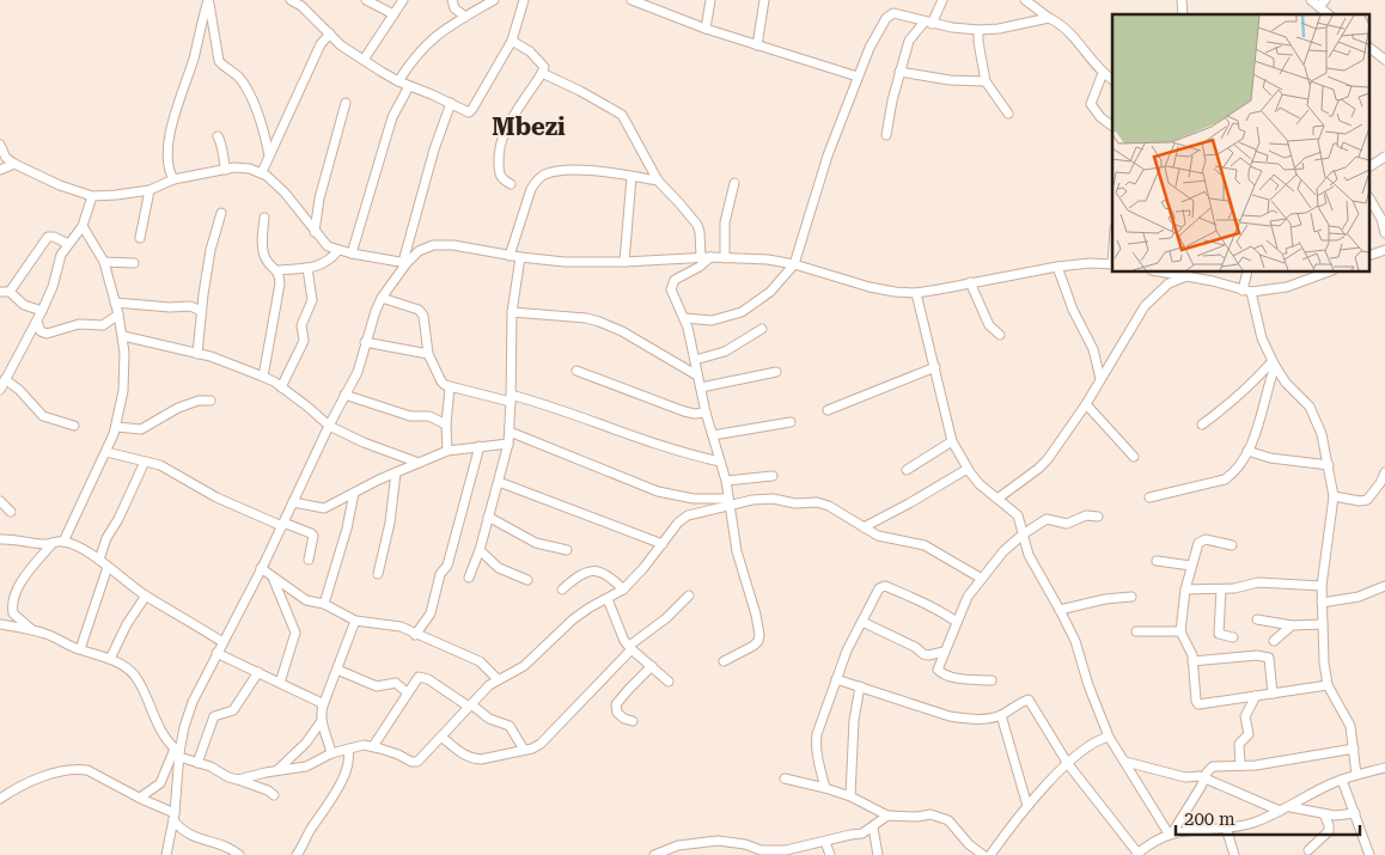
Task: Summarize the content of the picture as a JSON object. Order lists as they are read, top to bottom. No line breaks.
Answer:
{"districts":["Mbezi"],"scale_bar":"200 m"}
